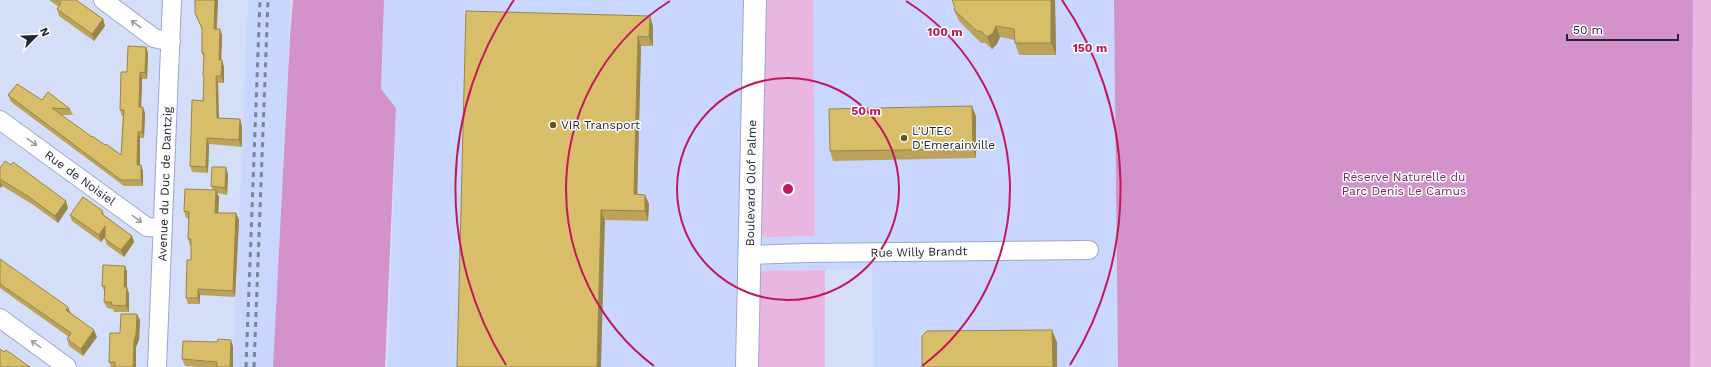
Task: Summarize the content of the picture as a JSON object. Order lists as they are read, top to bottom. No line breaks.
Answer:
{"streets":{"street":["Rue de Noisiel","Boulevard Olof Palme","Avenue du Duc de Dantzig","Rue Willy Brandt"]},"crossings":[["Rue de Noisiel","Avenue du Duc de Dantzig"],["Boulevard Olof Palme","Rue Willy Brandt"]],"parks":["Réserve Naturelle du Parc Denis Le Camus"],"places":["VIR Transport","L'UTEC D'Emerainville"],"scale_bar":"50 m","north":"top right","rings":["100 m","150 m","50 m"]}
